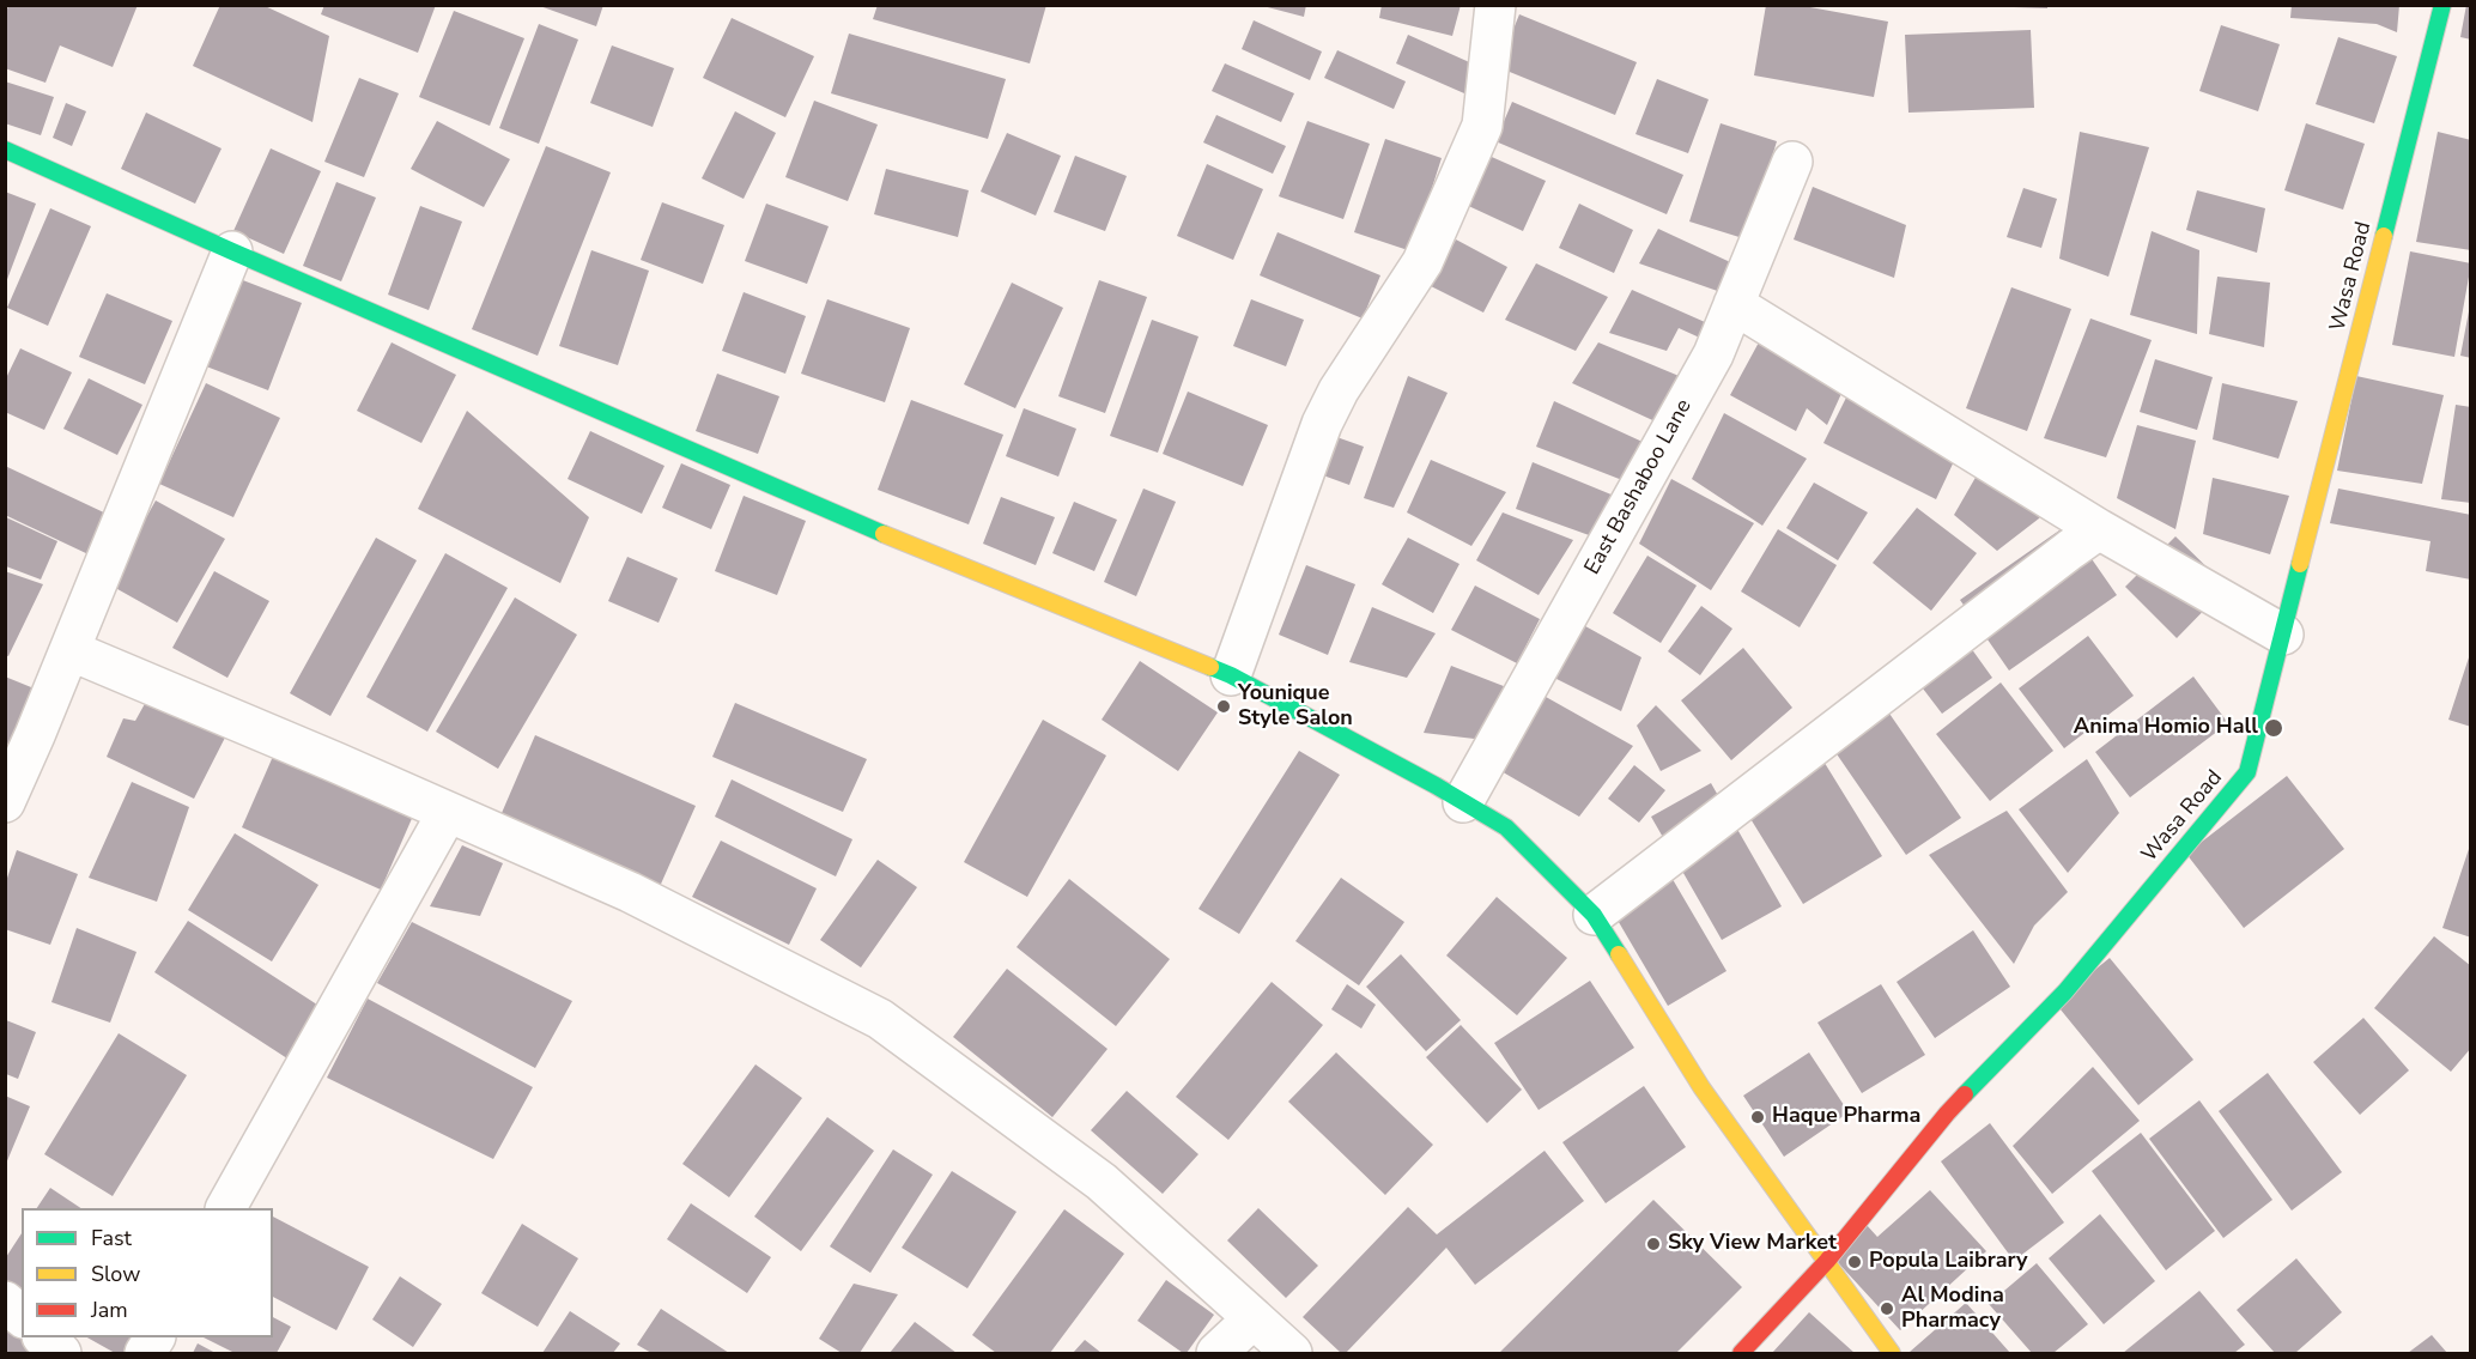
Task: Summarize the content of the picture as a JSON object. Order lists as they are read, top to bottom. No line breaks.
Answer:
{"streets":{"street":["Wasa Road","East Bashaboo Lane"]},"places":["Younique Style Salon","Anima Homio Hall","Haque Pharma","Sky View Market","Popula Laibrary","Al Modina Pharmacy"],"legend":["Fast","Slow","Jam"]}
